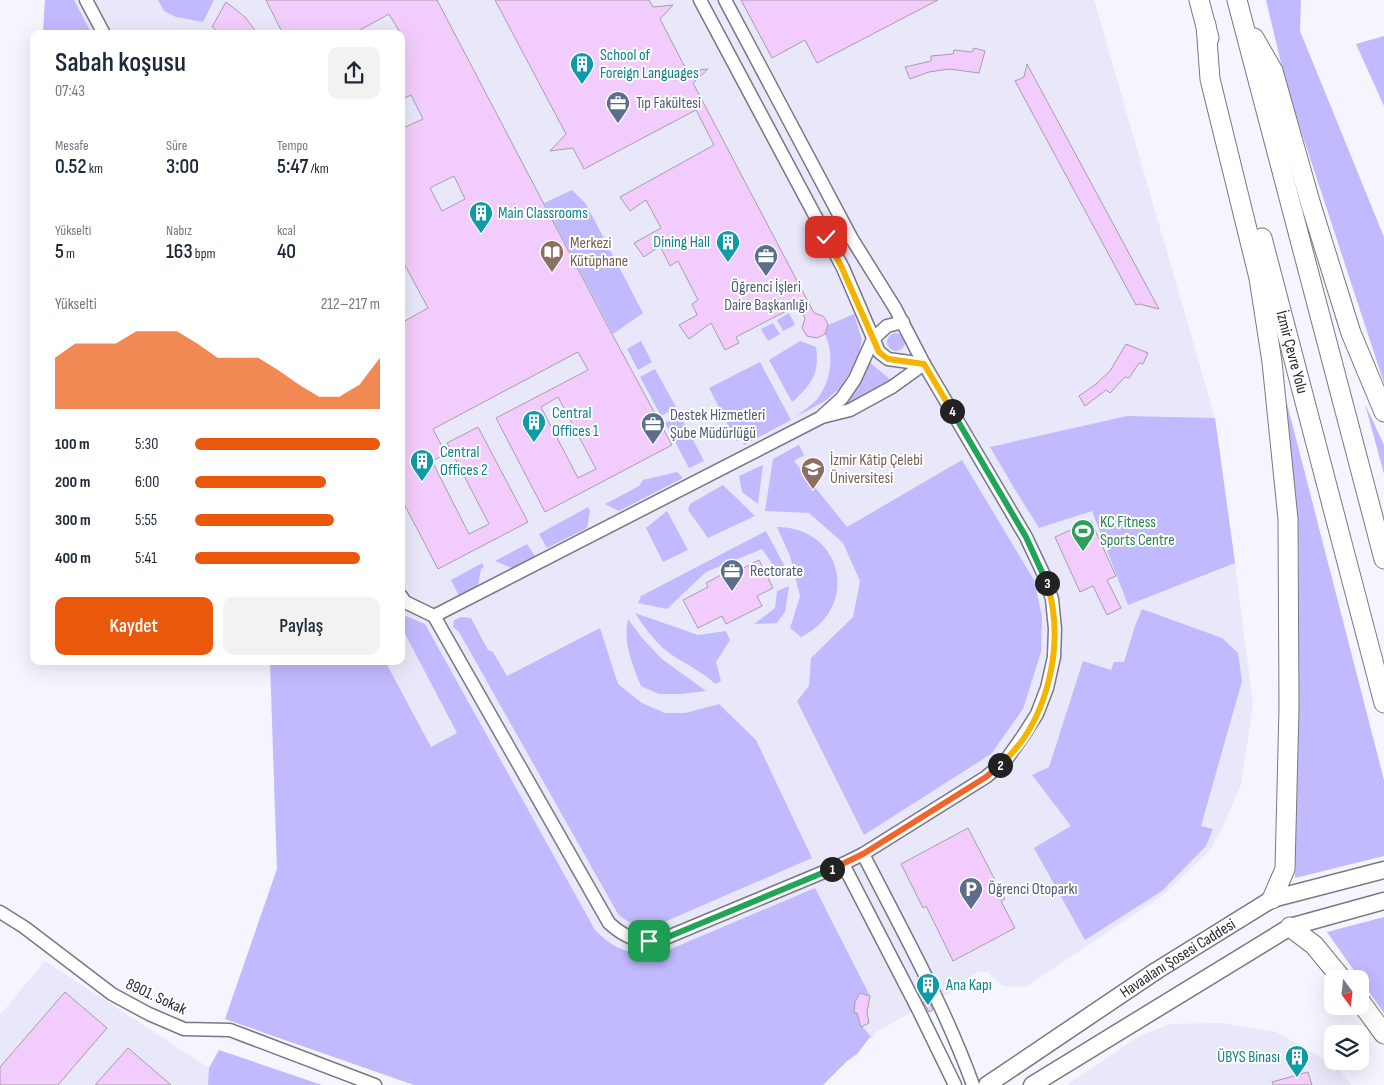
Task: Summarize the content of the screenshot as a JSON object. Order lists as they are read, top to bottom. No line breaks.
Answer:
{"streets":{"highway":["İzmir Çevre Yolu"],"main road":["Havaalanı Şosesi Caddesi"],"street":["8901. Sokak"]},"places":{"building":["School of Foreign Languages","Main Classrooms","Dining Hall","Central Offices 1","Central Offices 2","Ana Kapı","ÜBYS Binası"],"office":["Tıp Fakültesi","Öğrenci İşleri Daire Başkanlığı","Destek Hizmetleri Şube Müdürlüğü","Rectorate"],"library":["Merkezi Kütüphane"],"school or university":["İzmir Kâtip Çelebi Üniversitesi"],"sports":["KC Fitness Sports Centre"],"parking":["Öğrenci Otoparkı"]},"north":"bottom","page":{"heading":["Sabah koşusu","07:43"],"stats":[["Mesafe","0.52 km"],["Süre","3:00"],["Tempo","5:47 /km"],["Yükselti","5 m"],["Nabız","163 bpm"],["kcal","40"]],"chart":["Yükselti","212–217 m"],"pins":["4","3","2","1"],"list":[{"name":"100 m","note":"5:30"},{"name":"200 m","note":"6:00"},{"name":"300 m","note":"5:55"},{"name":"400 m","note":"5:41"}],"buttons":["Kaydet","Paylaş"]}}
